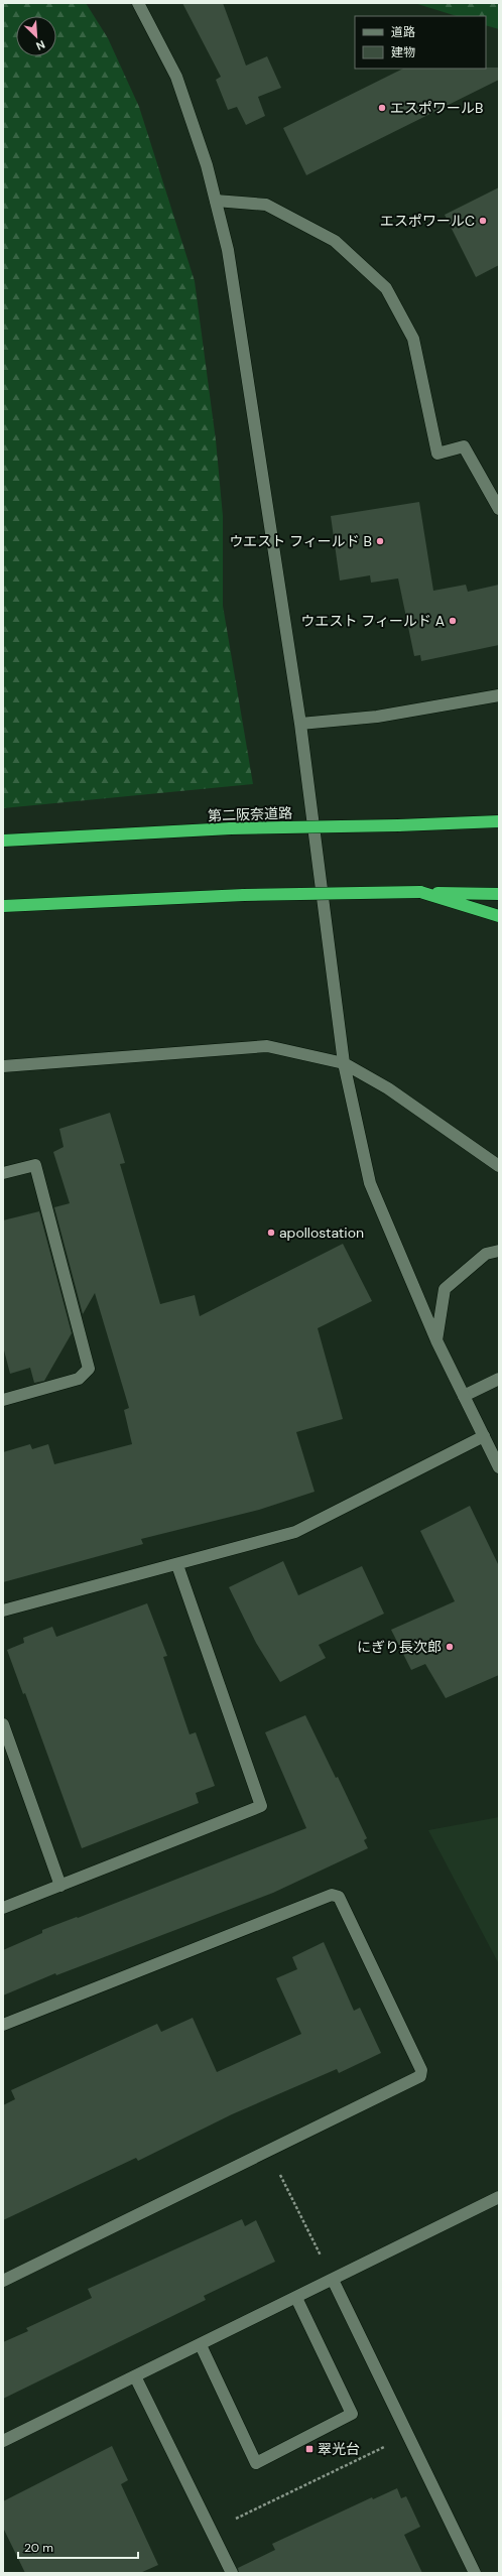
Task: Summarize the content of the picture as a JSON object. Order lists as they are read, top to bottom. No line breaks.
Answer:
{"streets":{"highway":["第二阪奈道路"]},"places":{"other":["エスポワールB","エスポワールC","ウエスト フィールド B","ウエスト フィールド A","apollostation","にぎり長次郎"],"transit":["翠光台"]},"legend":["道路","建物"],"scale_bar":"20 m","north":"bottom right"}
